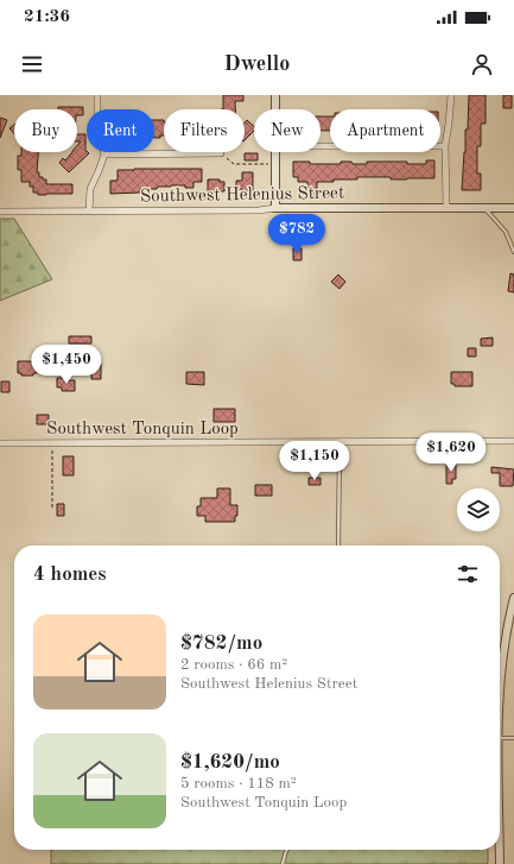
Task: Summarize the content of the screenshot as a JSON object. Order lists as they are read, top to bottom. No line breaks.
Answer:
{"streets":{"street":["Southwest Helenius Street","Southwest Tonquin Loop"]},"page":{"status":"21:36","header":"Dwello","chip":["Buy","Rent","Filters","New","Apartment"],"price":["$782","$1,450","$1,620","$1,150"],"heading":"4 homes","list":[{"name":"$782/mo","note":"2 rooms · 66 m² · Southwest Helenius Street"},{"name":"$1,620/mo","note":"5 rooms · 118 m² · Southwest Tonquin Loop"}]}}
